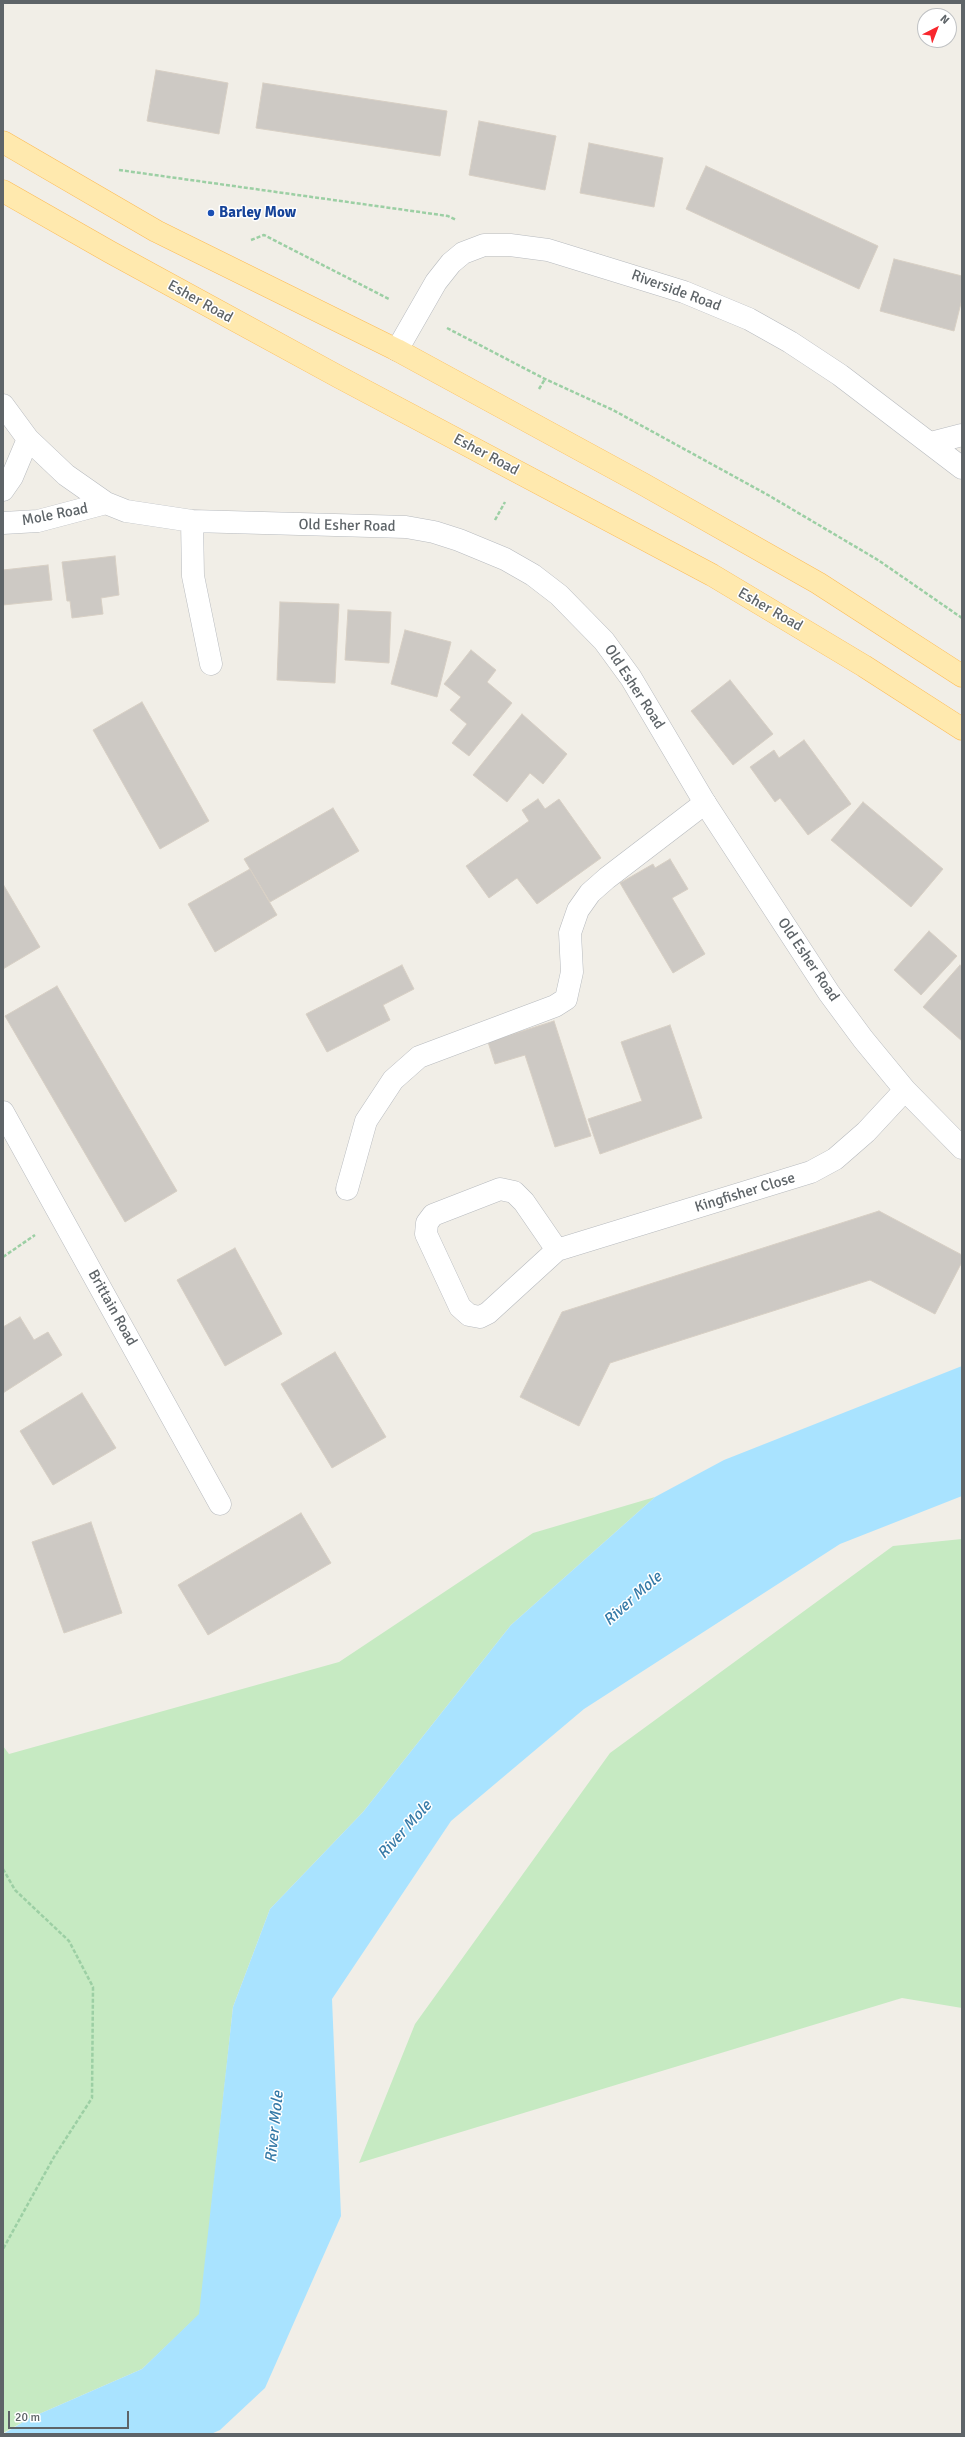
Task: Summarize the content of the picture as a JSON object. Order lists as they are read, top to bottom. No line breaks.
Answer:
{"streets":{"main road":["Esher Road"],"street":["Riverside Road","Mole Road","Old Esher Road","Kingfisher Close","Brittain Road"]},"crossings":[["Mole Road","Old Esher Road"],["Old Esher Road","Kingfisher Close"]],"water":["River Mole"],"places":["Barley Mow"],"scale_bar":"20 m","north":"top right"}
